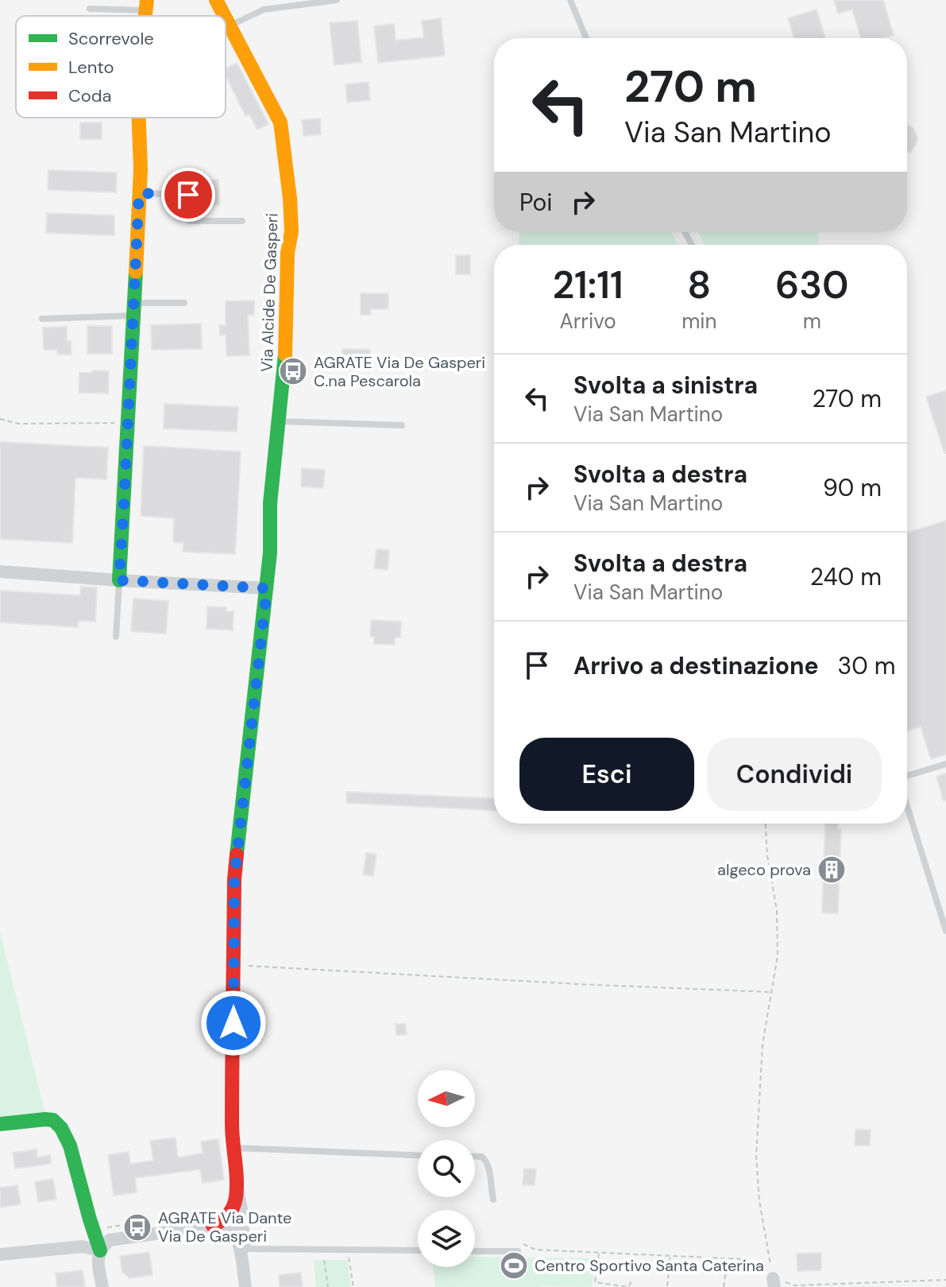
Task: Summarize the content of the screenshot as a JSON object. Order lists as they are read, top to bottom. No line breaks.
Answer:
{"streets":{"street":["Via Alcide De Gasperi"]},"places":{"bus stop":["AGRATE Via De Gasperi C.na Pescarola","AGRATE Via Dante Via De Gasperi"],"building":["algeco prova"],"sports":["Centro Sportivo Santa Caterina"]},"legend":["Scorrevole","Lento","Coda"],"north":"left","page":{"turn":["270 m","Via San Martino"],"then":"Poi","eta":["21:11","Arrivo","8","min","630","m"],"list":[{"name":"Svolta a sinistra","note":"Via San Martino","value":"270 m"},{"name":"Svolta a destra","note":"Via San Martino","value":"90 m"},{"name":"Svolta a destra","note":"Via San Martino","value":"240 m"},{"name":"Arrivo a destinazione","value":"30 m"}],"buttons":["Esci","Condividi"]}}
